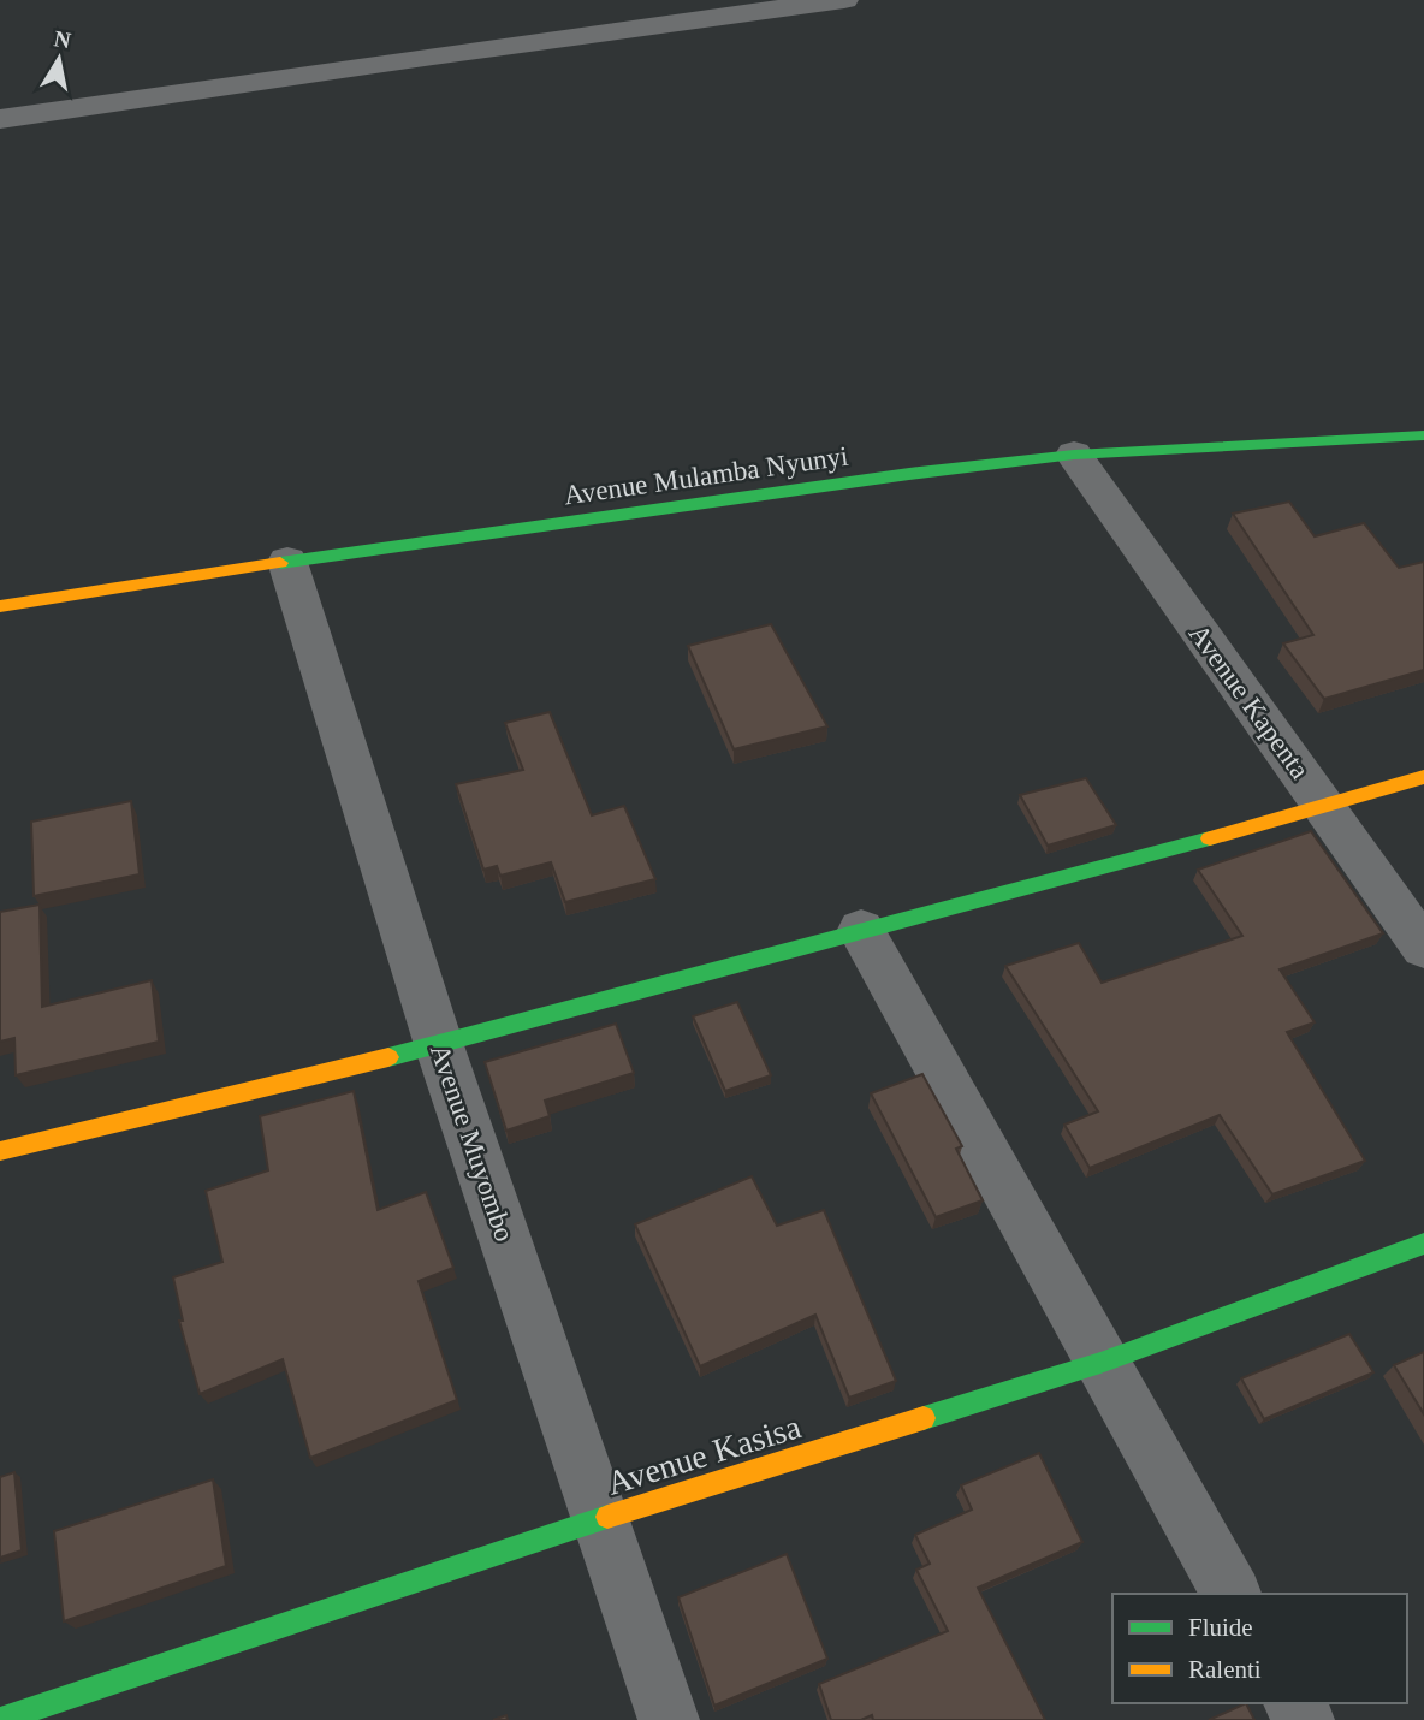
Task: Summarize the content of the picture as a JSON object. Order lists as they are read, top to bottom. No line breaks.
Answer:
{"streets":{"street":["Avenue Mulamba Nyunyi","Avenue Kapenta","Avenue Muyombo","Avenue Kasisa"]},"crossings":[["Avenue Mulamba Nyunyi","Avenue Kapenta"],["Avenue Mulamba Nyunyi","Avenue Muyombo"],["Avenue Muyombo","Avenue Kasisa"]],"legend":["Fluide","Ralenti"],"north":"top"}
